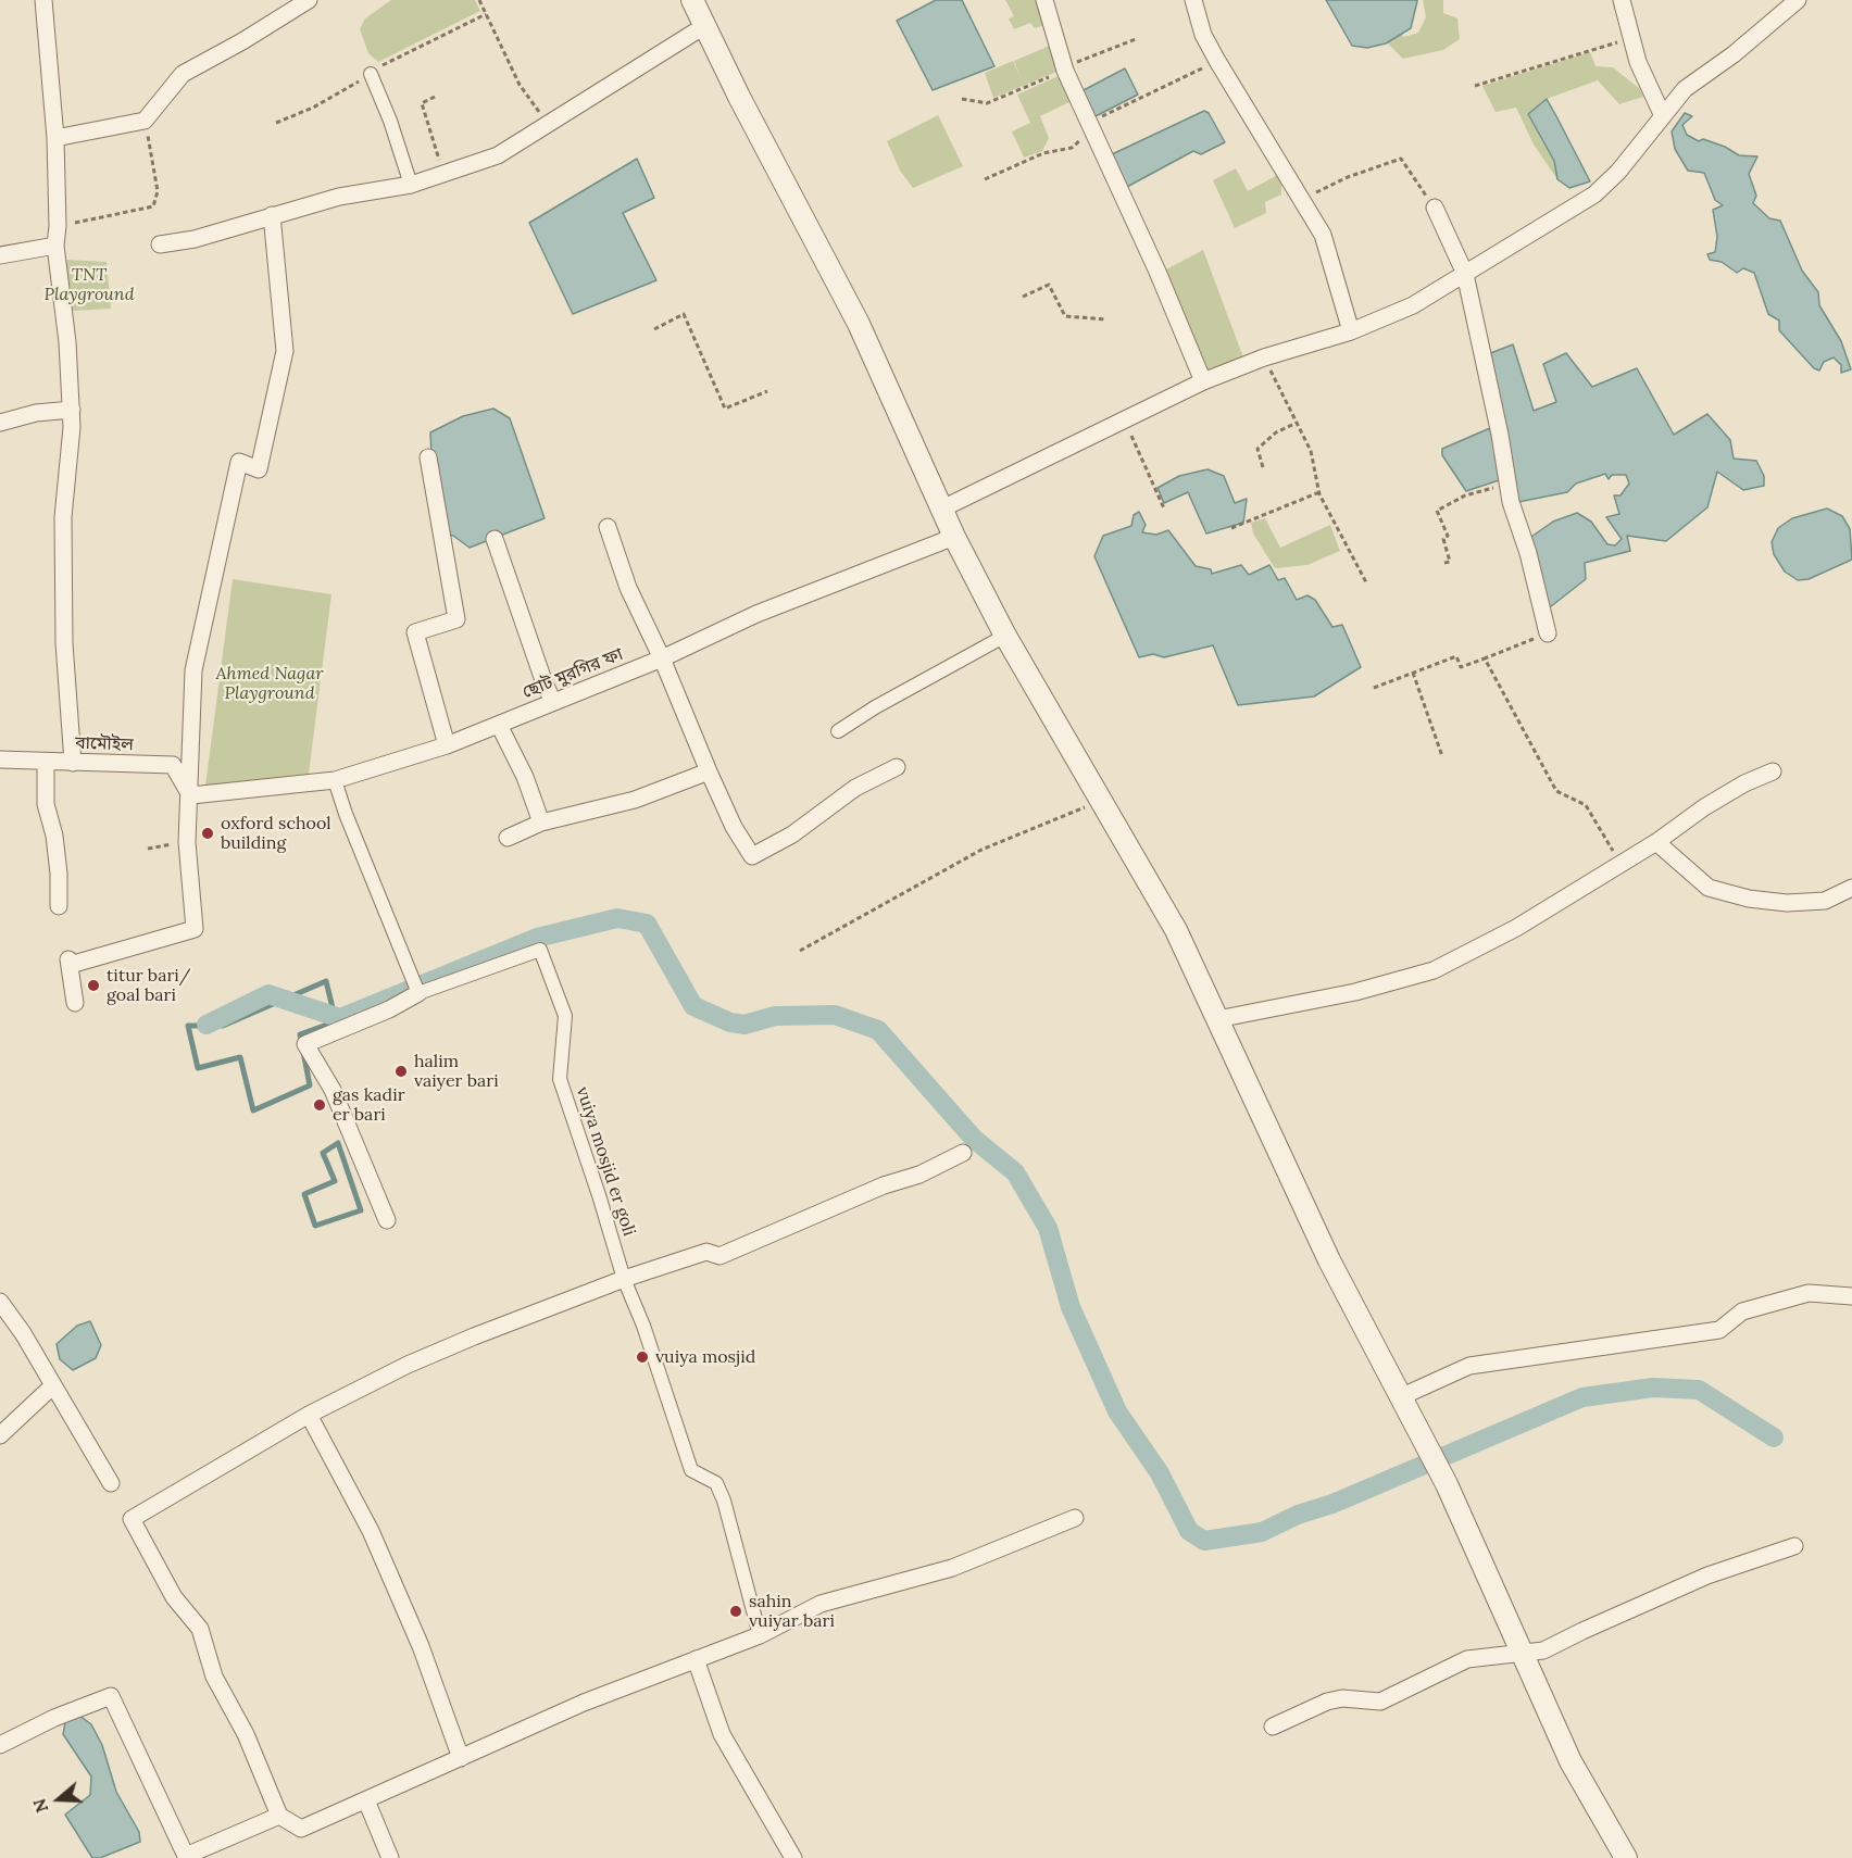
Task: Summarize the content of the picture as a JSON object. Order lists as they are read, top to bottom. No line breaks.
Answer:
{"streets":{"street":["ছোট মুরগির ফা","বামৌইল","vuiya mosjid er goli"]},"crossings":[["ছোট মুরগির ফা","বামৌইল"]],"parks":["TNT Playground","Ahmed Nagar Playground"],"places":["oxford school building","titur bari/ goal bari","halim vaiyer bari","gas kadir er bari","vuiya mosjid","sahin vuiyar bari"],"north":"left"}
